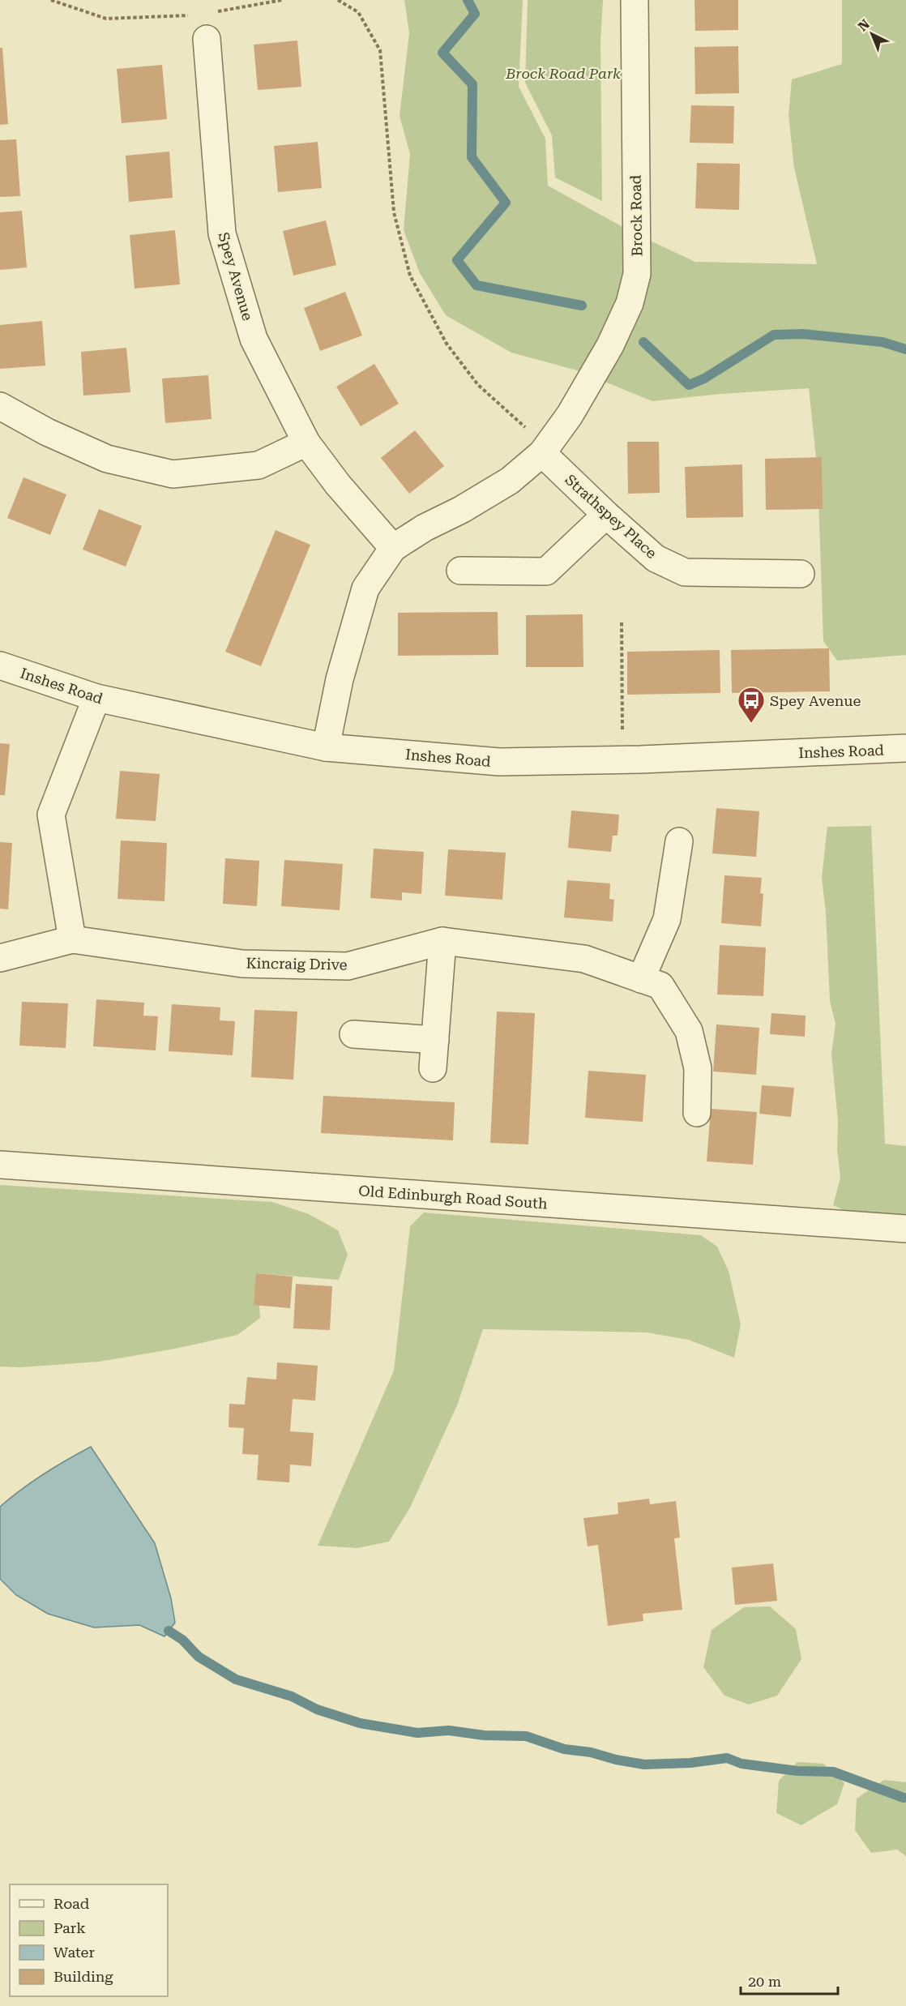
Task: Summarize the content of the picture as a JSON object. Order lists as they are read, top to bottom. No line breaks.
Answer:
{"streets":{"street":["Brock Road","Spey Avenue","Strathspey Place","Inshes Road","Kincraig Drive","Old Edinburgh Road South"]},"crossings":[["Brock Road","Spey Avenue"],["Brock Road","Strathspey Place"]],"parks":["Brock Road Park"],"places":{"bus stop":["Spey Avenue"]},"legend":["Road","Park","Water","Building"],"scale_bar":"20 m","north":"top left"}
